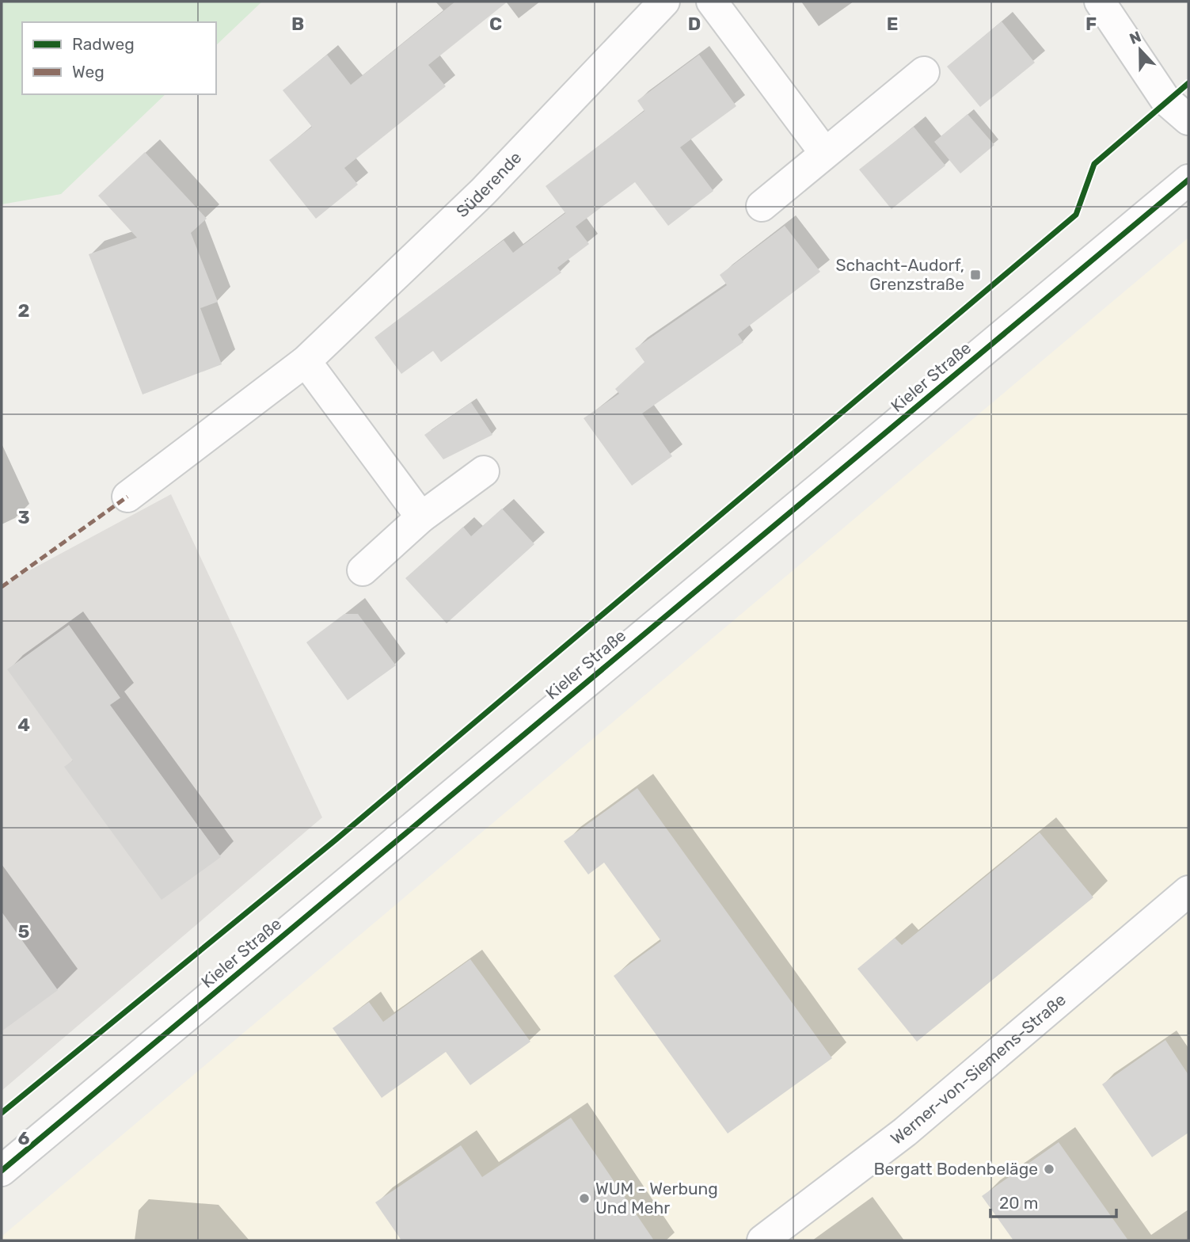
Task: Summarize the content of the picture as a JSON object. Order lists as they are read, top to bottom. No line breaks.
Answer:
{"streets":{"street":["Süderende","Kieler Straße","Werner-von-Siemens-Straße"]},"places":{"transit":["Schacht-Audorf, Grenzstraße"],"other":["Bergatt Bodenbeläge","WUM - Werbung Und Mehr"]},"legend":["Radweg","Weg"],"scale_bar":"20 m","north":"top","grid":{"columns":["B","C","D","E","F"],"rows":["2","3","4","5","6"]}}
